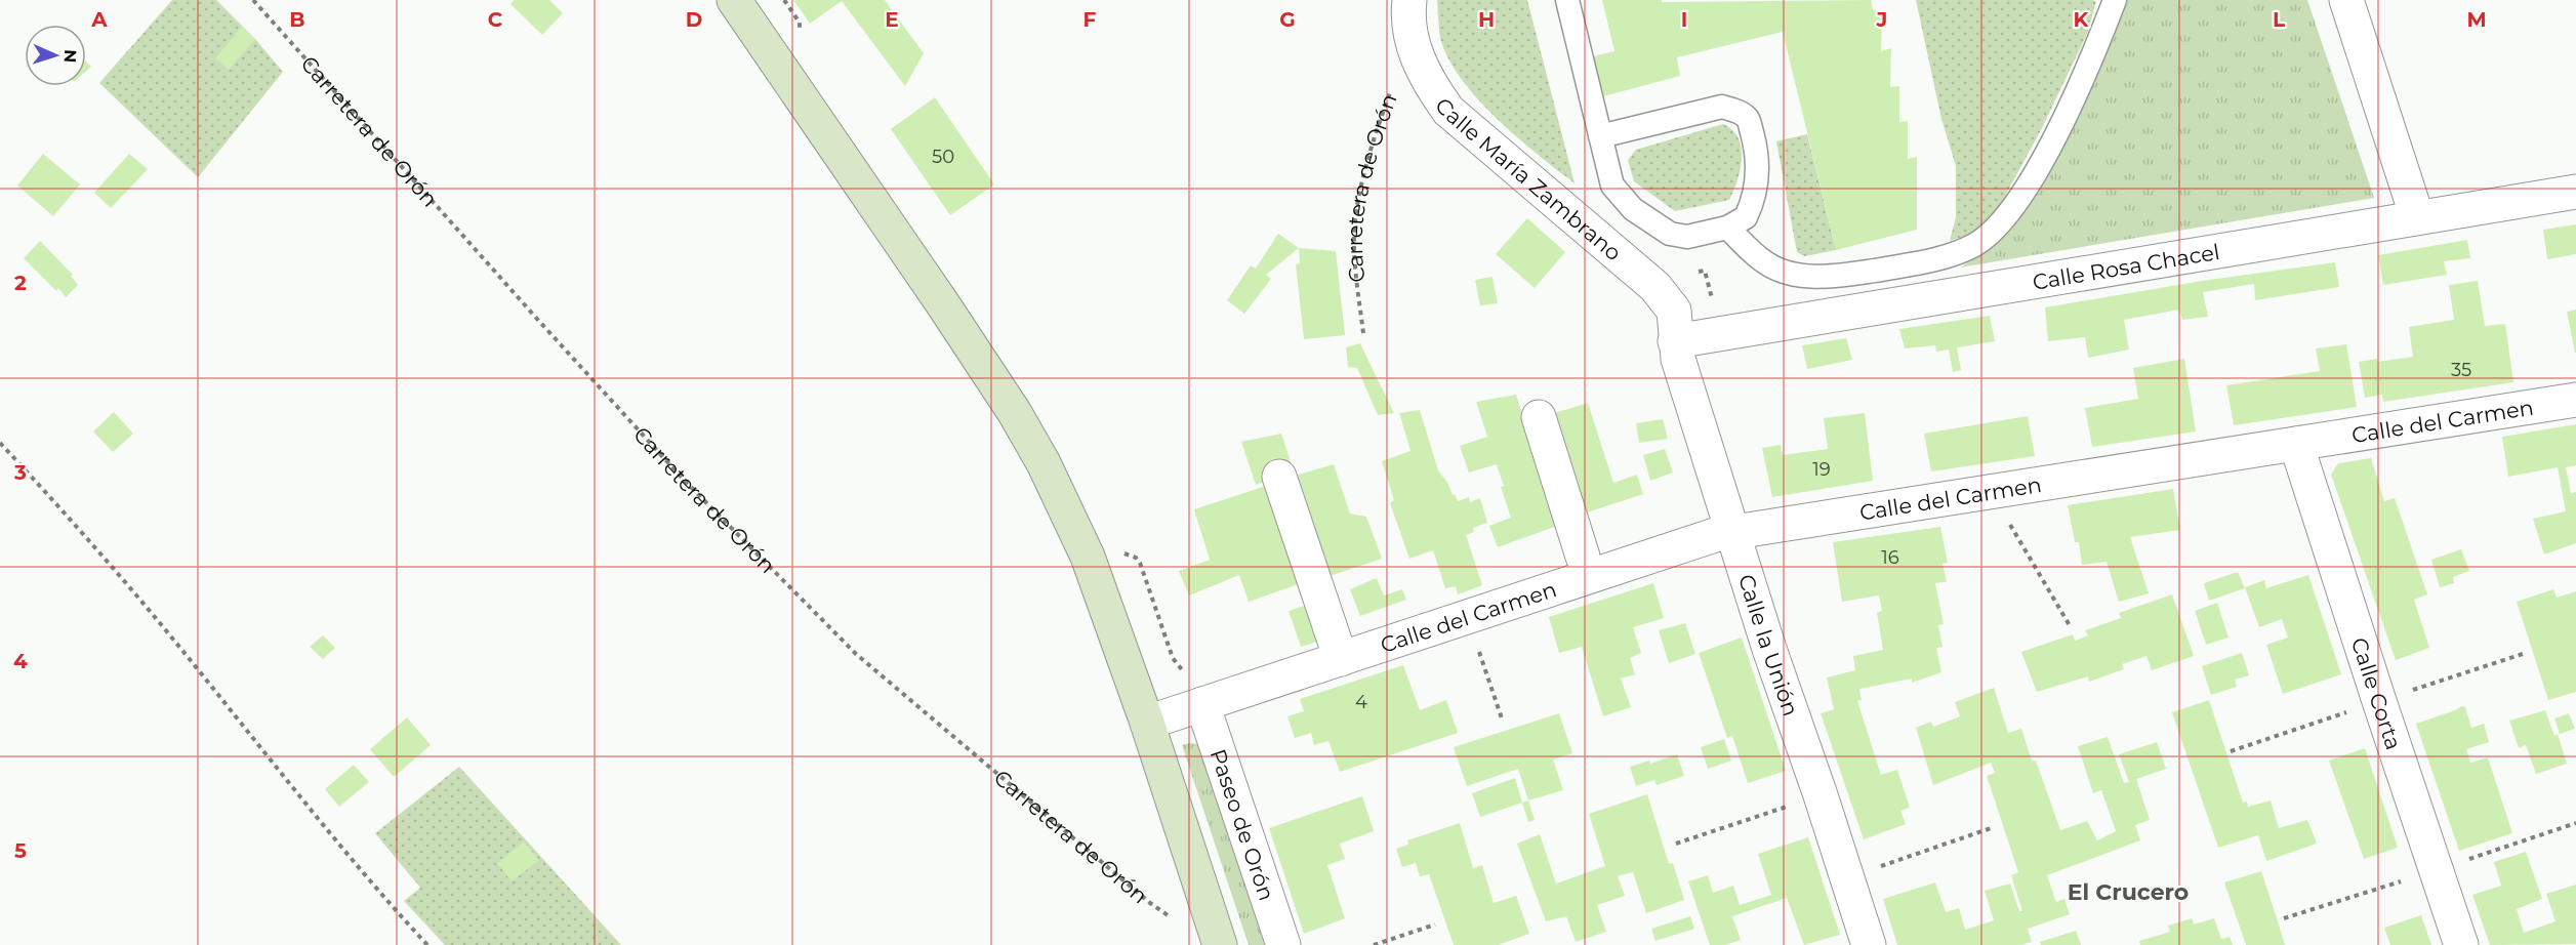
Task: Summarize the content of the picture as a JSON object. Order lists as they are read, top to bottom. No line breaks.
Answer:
{"streets":{"street":["Calle María Zambrano","Calle Rosa Chacel","Calle del Carmen","Calle la Unión","Calle Corta","Paseo de Orón"],"path":["Carretera de Orón"]},"crossings":[["Carretera de Orón","Calle María Zambrano"],["Calle María Zambrano","Calle Rosa Chacel"],["Calle María Zambrano","Calle la Unión"],["Calle Rosa Chacel","Calle la Unión"],["Calle del Carmen","Calle la Unión"],["Calle del Carmen","Calle Corta"],["Calle del Carmen","Paseo de Orón"]],"districts":["El Crucero"],"house_numbers":["50","35","19","16","4"],"north":"right","grid":{"columns":["A","B","C","D","E","F","G","H","I","J","K","L","M"],"rows":["2","3","4","5"]}}
